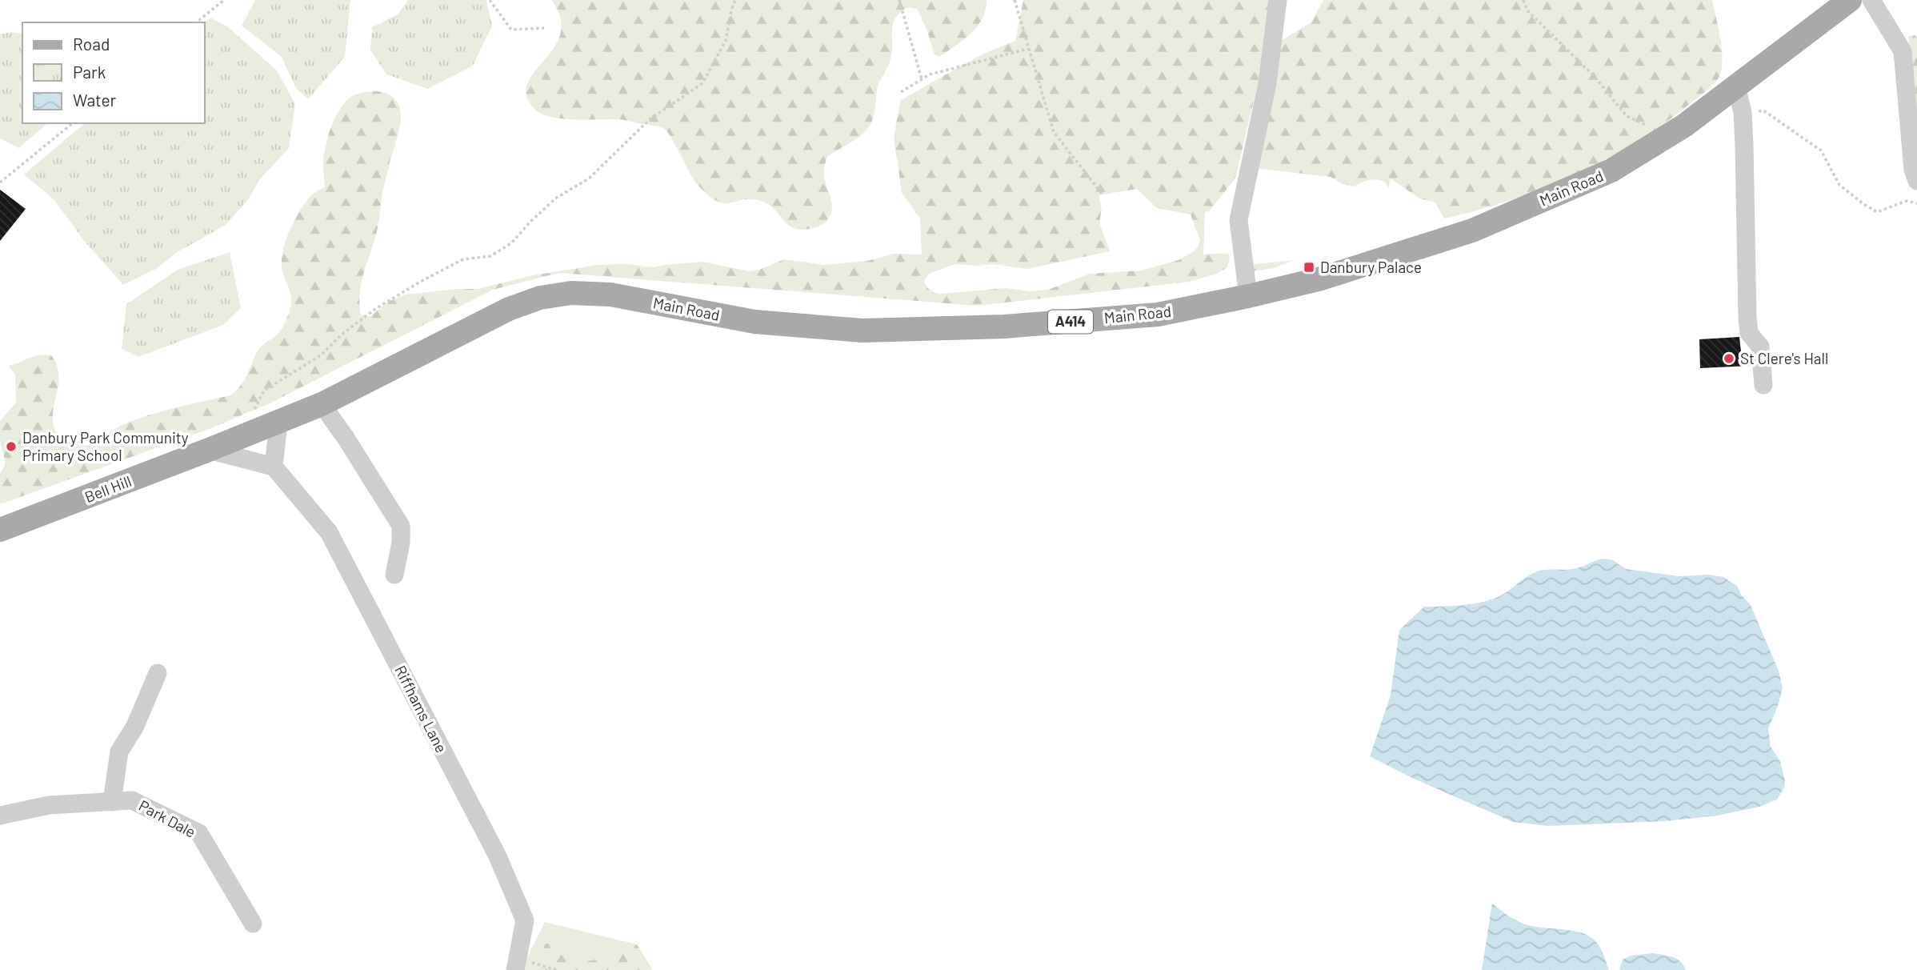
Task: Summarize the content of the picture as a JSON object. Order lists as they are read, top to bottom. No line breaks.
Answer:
{"streets":{"main road":["Main Road","A414","Bell Hill"],"street":["Riffhams Lane","Park Dale"]},"crossings":[["Main Road","Bell Hill"]],"places":{"transit":["Danbury Palace"],"other":["St Clere's Hall","Danbury Park Community Primary School"]},"legend":["Road","Park","Water"]}
